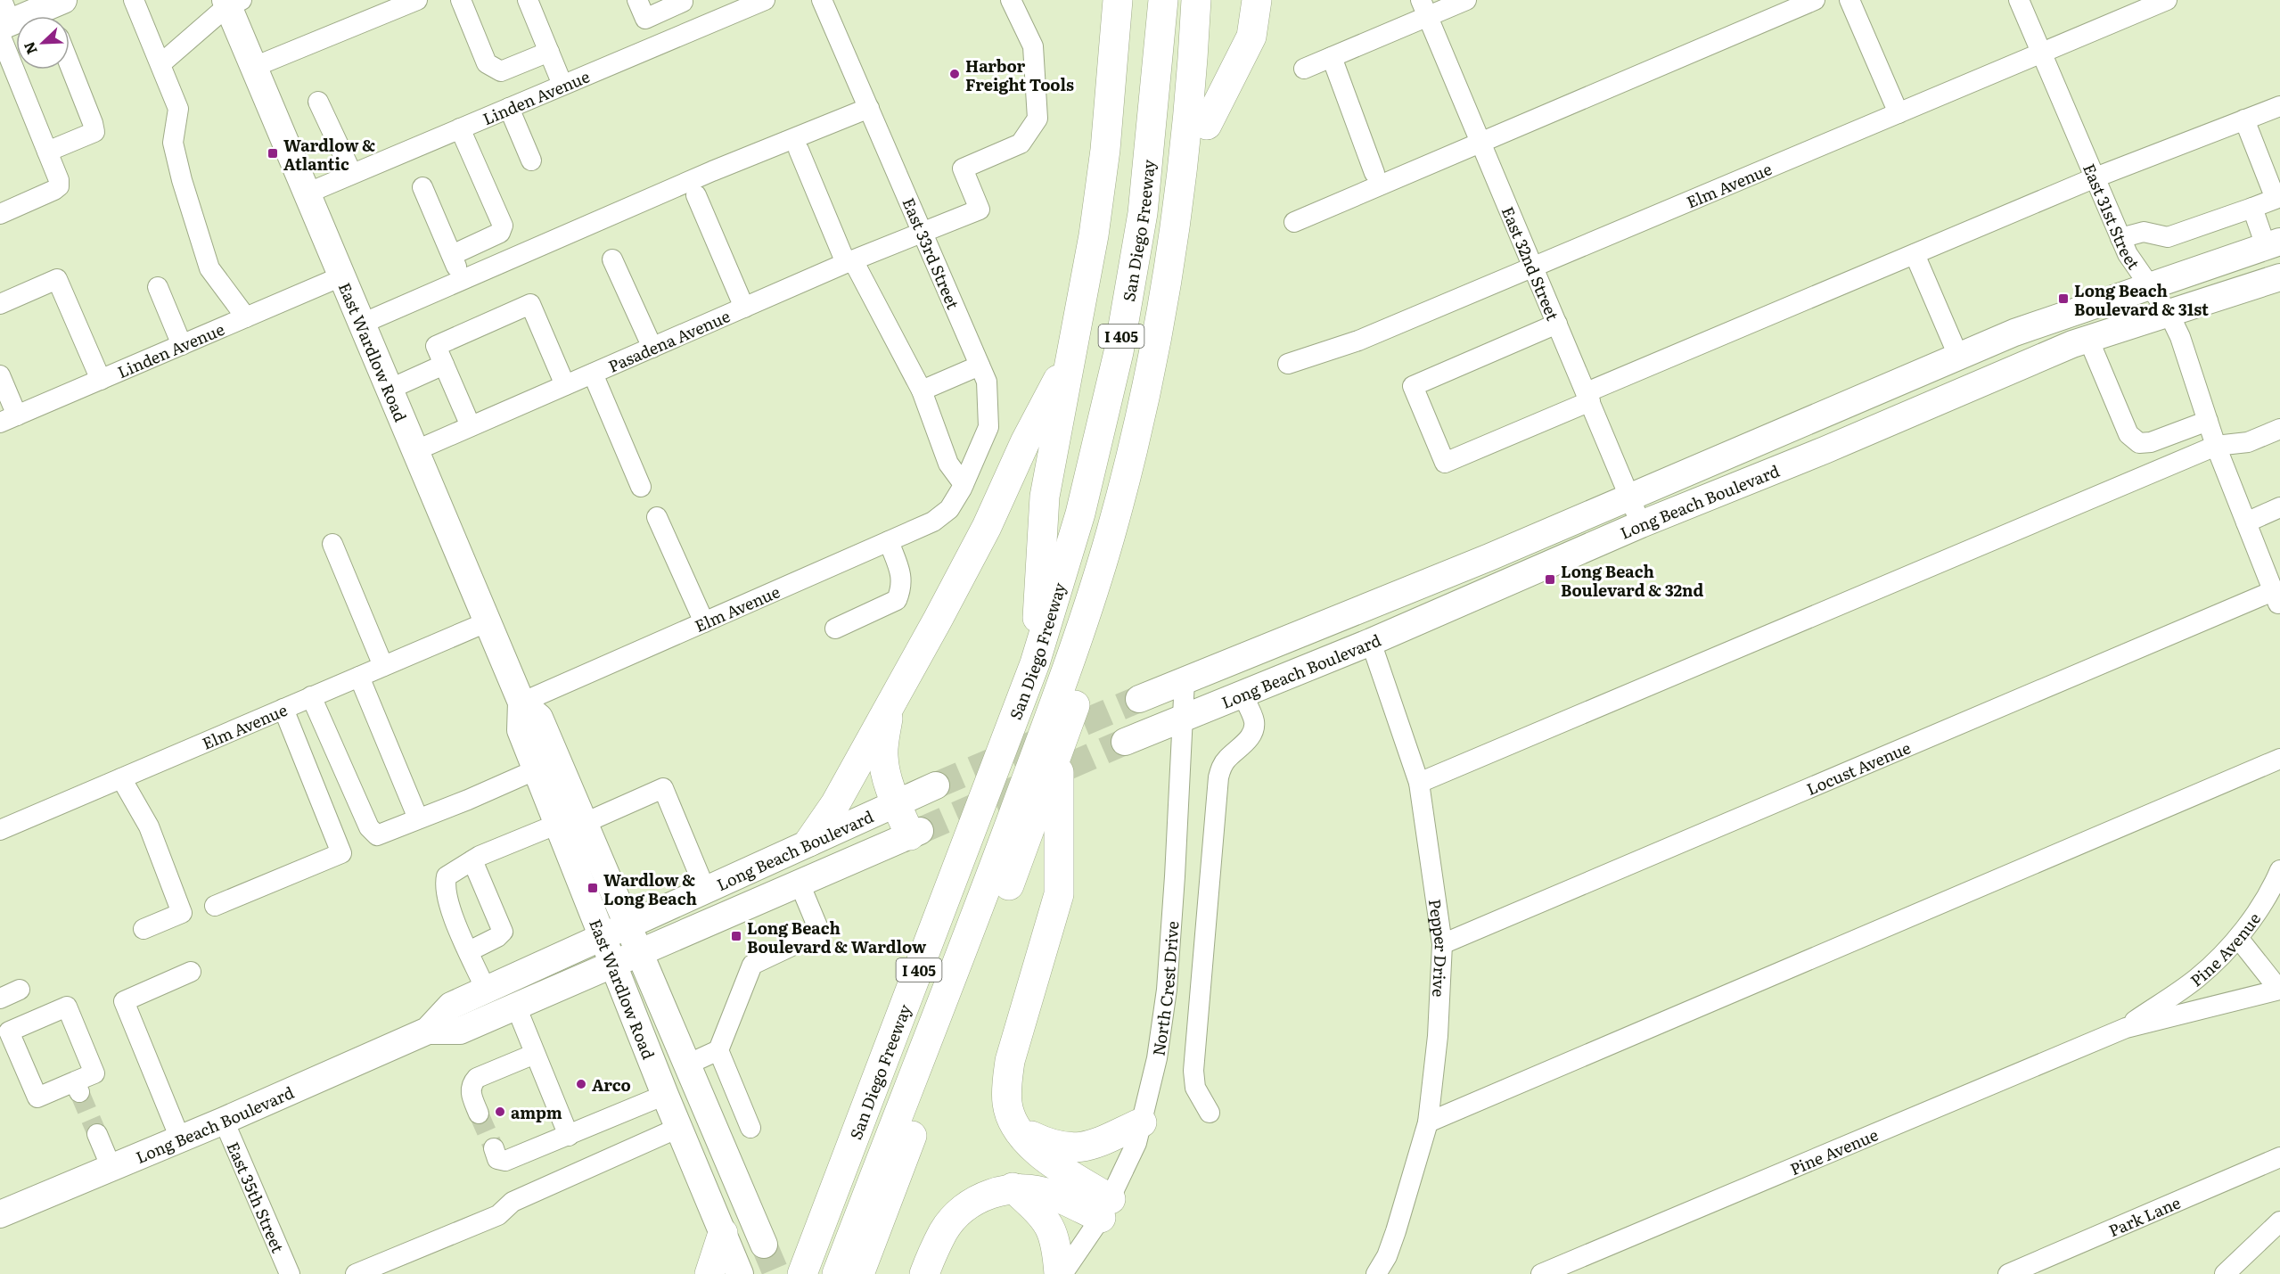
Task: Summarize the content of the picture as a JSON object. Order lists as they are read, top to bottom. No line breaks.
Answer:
{"streets":{"highway":["San Diego Freeway","I 405"],"main road":["East Wardlow Road","Long Beach Boulevard"],"street":["Linden Avenue","Elm Avenue","East 31st Street","East 33rd Street","East 32nd Street","Pasadena Avenue","Locust Avenue","Pine Avenue","Pepper Drive","North Crest Drive","East 35th Street","Park Lane"]},"crossings":[["Linden Avenue","East Wardlow Road"],["Elm Avenue","East 31st Street"],["Elm Avenue","East 33rd Street"],["Elm Avenue","East 32nd Street"],["Elm Avenue","East Wardlow Road"],["East 31st Street","Long Beach Boulevard"],["East 31st Street","Locust Avenue"],["East 33rd Street","Pasadena Avenue"],["East 32nd Street","Long Beach Boulevard"],["Pasadena Avenue","East Wardlow Road"],["East Wardlow Road","Long Beach Boulevard"],["Long Beach Boulevard","Pepper Drive"],["Long Beach Boulevard","North Crest Drive"],["Long Beach Boulevard","East 35th Street"],["Locust Avenue","Pepper Drive"]],"places":{"other":["Harbor Freight Tools","Arco","ampm"],"transit":["Wardlow & Atlantic","Long Beach Boulevard & 31st","Long Beach Boulevard & 32nd","Wardlow & Long Beach","Long Beach Boulevard & Wardlow"]},"north":"bottom left"}
